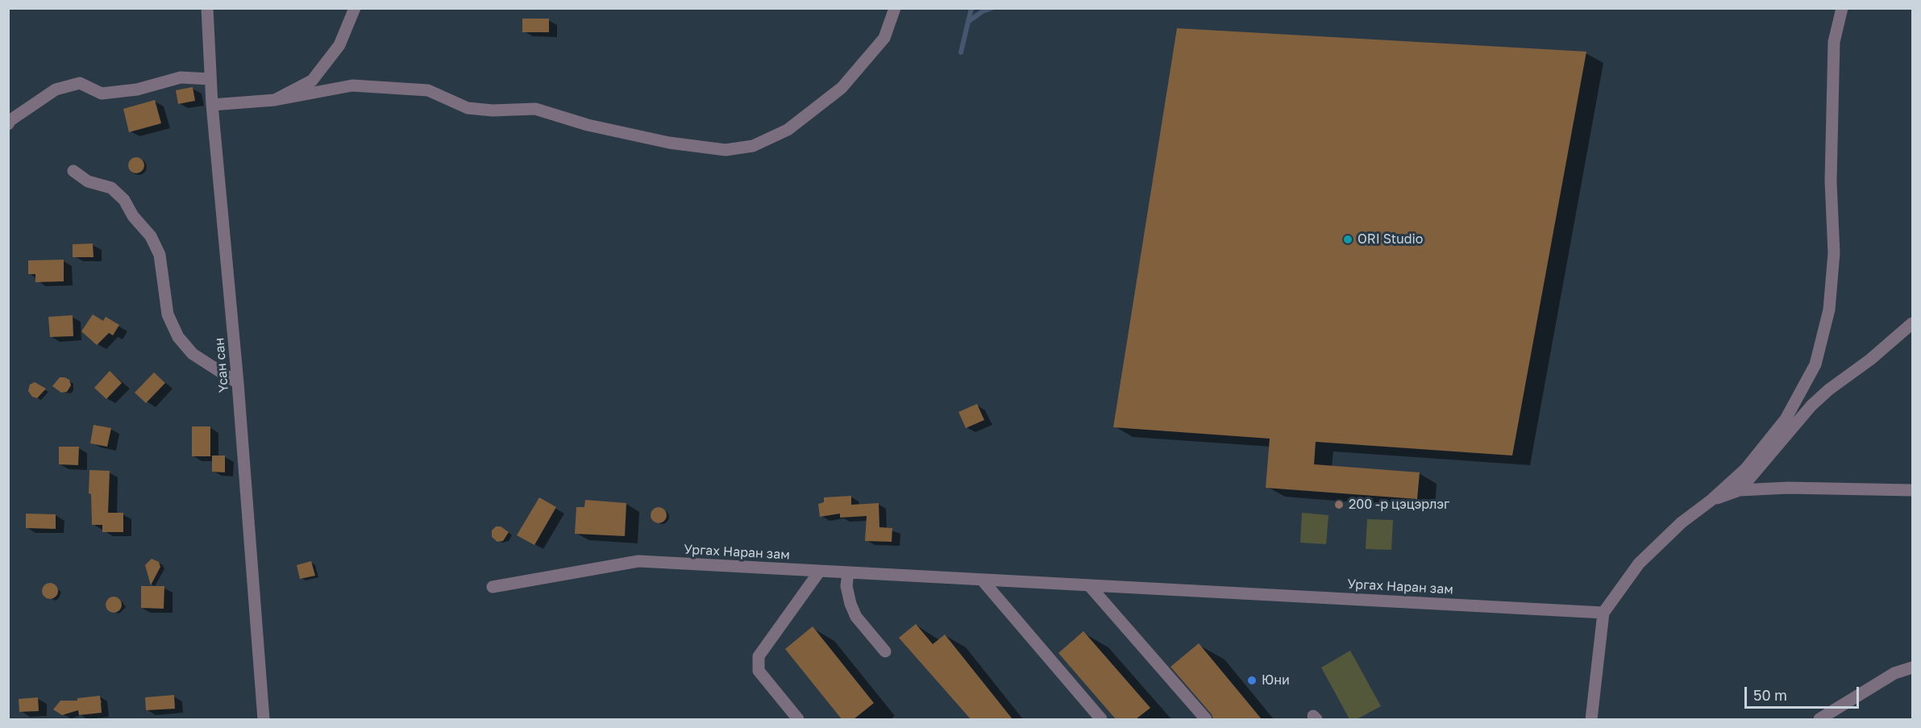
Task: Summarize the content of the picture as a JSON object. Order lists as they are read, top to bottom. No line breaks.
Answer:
{"streets":{"street":["Үсан сан","Ургах Наран зам"]},"places":["ORI Studio","200 -р цэцэрлэг","Юни"],"scale_bar":"50 m"}
